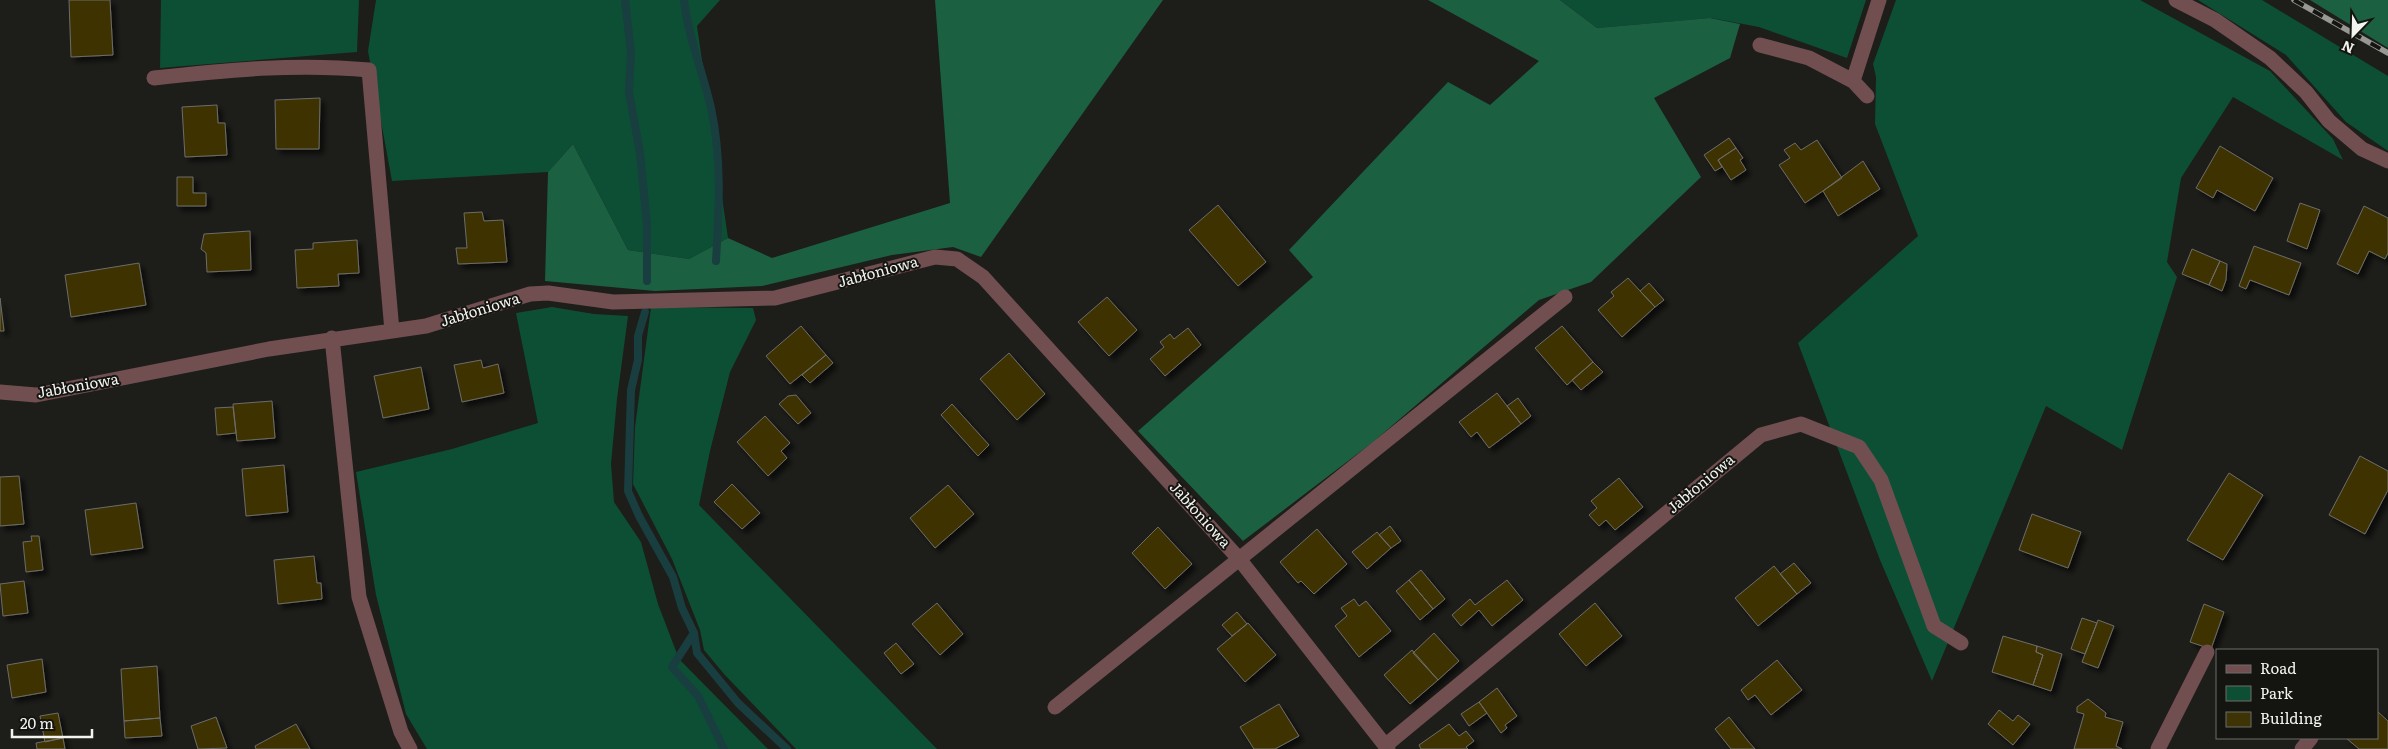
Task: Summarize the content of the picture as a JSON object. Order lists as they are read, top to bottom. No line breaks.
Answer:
{"streets":{"street":["Jabłoniowa"]},"legend":["Road","Park","Building"],"scale_bar":"20 m","north":"bottom left"}
